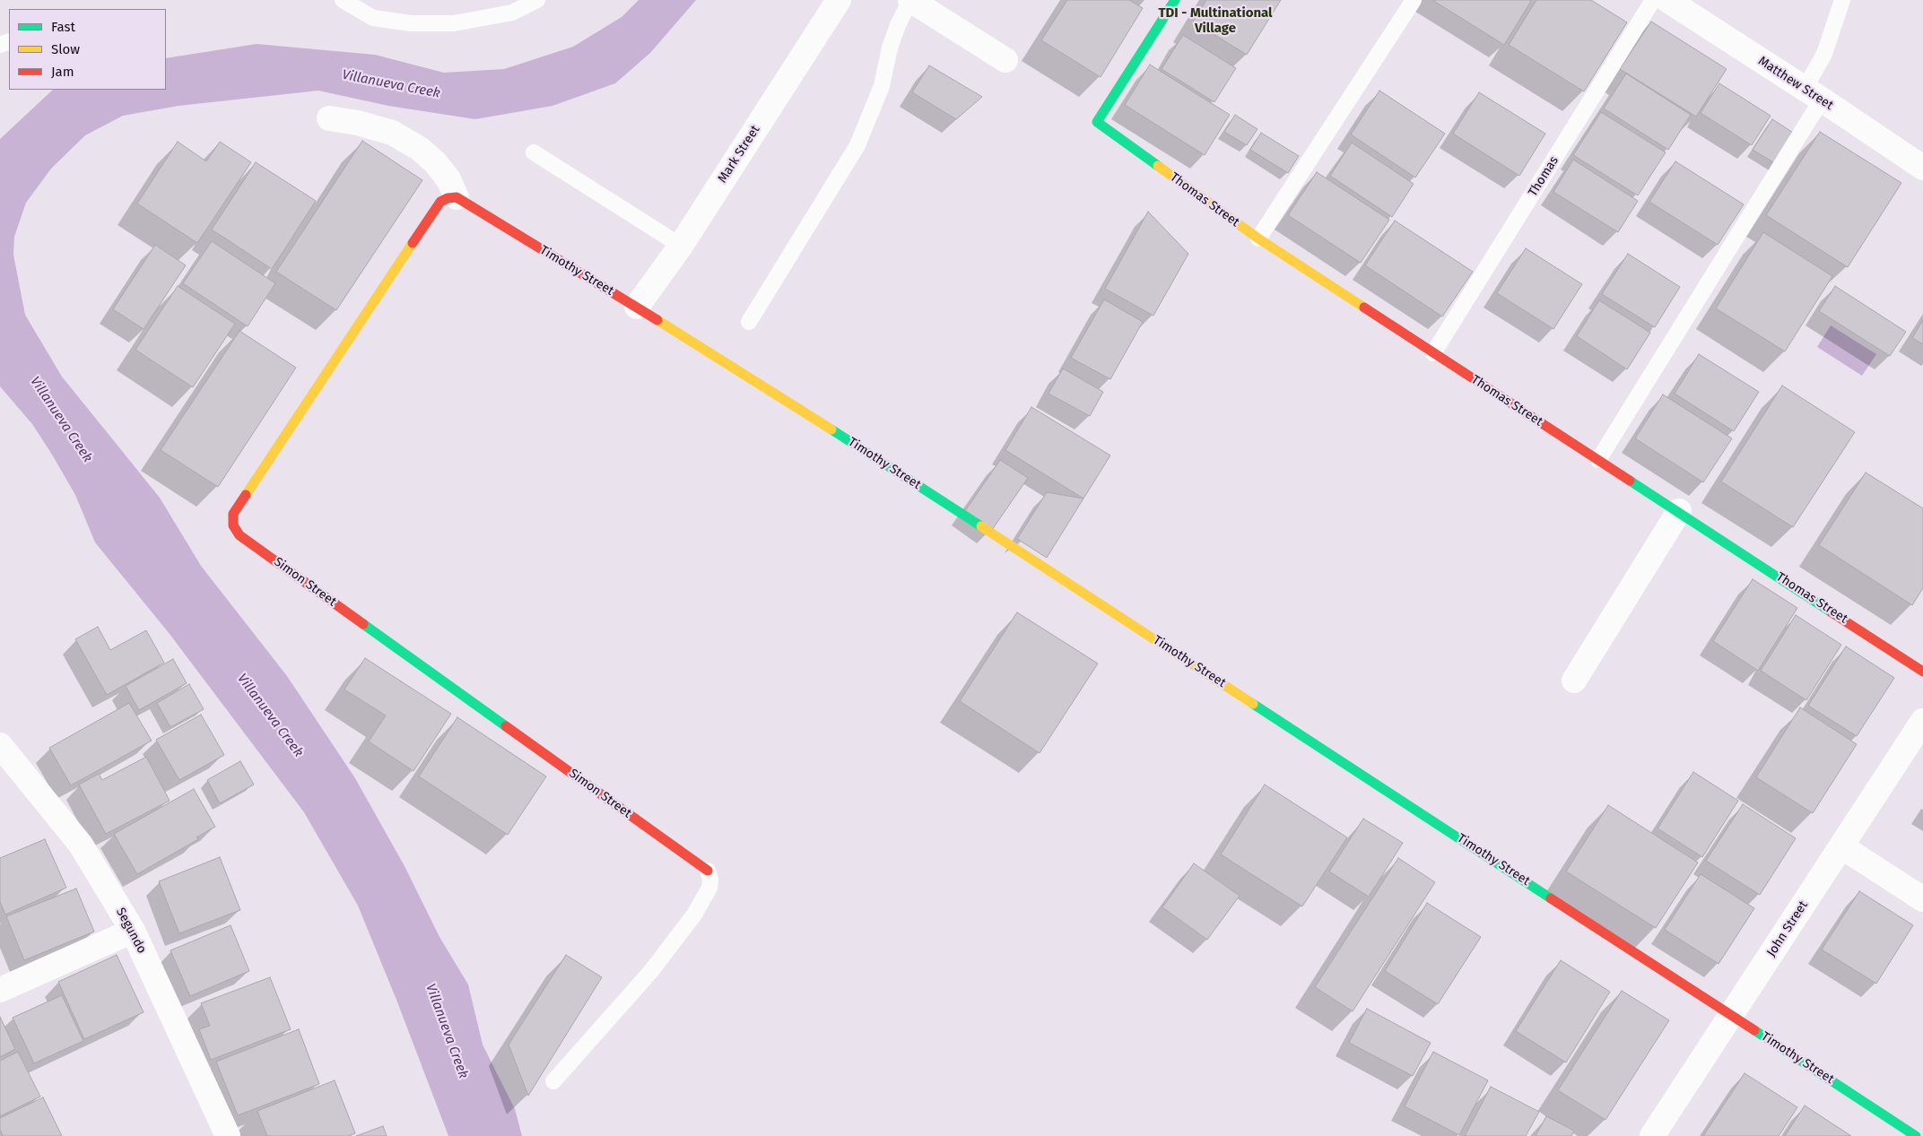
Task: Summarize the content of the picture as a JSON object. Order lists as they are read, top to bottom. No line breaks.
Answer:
{"streets":{"street":["Matthew Street","Mark Street","Thomas Street","Timothy Street","Simon Street","John Street","Segundo"],"lane":["Thomas"]},"crossings":[["Mark Street","Timothy Street"],["Thomas","Thomas Street"],["Timothy Street","Simon Street"],["Timothy Street","John Street"]],"districts":["TDI - Multinational Village"],"water":["Villanueva Creek"],"legend":["Fast","Slow","Jam"]}
